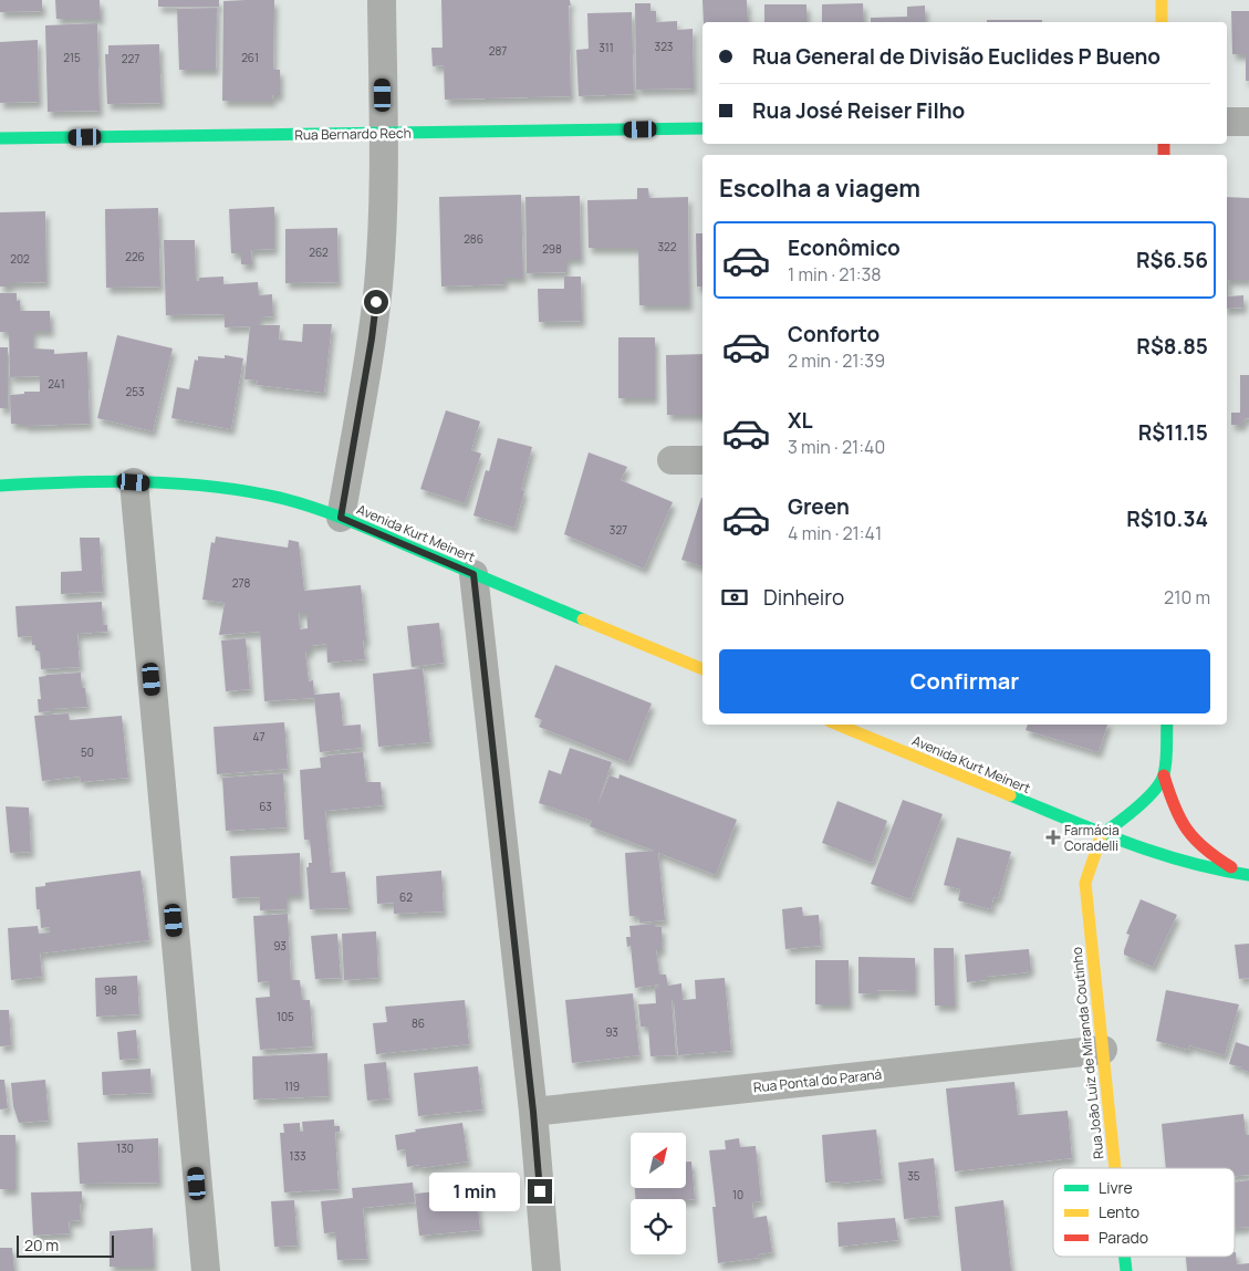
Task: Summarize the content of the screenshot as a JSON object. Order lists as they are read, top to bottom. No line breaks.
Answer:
{"streets":{"main road":["Rua Bernardo Rech","Avenida Kurt Meinert","Rua João Luiz de Miranda Coutinho"],"street":["Rua Pontal do Paraná"]},"crossings":[["Avenida Kurt Meinert","Rua João Luiz de Miranda Coutinho"],["Rua João Luiz de Miranda Coutinho","Rua Pontal do Paraná"]],"places":{"health":["Farmácia Coradelli"]},"house_numbers":["323","311","287","215","261","227","286","322","298","262","226","202","241","253","327","278","47","50","63","62","93","98","105","86","93","119","130","133","35","10"],"legend":["Livre","Lento","Parado"],"scale_bar":"20 m","north":"top right","page":{"banner":["Rua General de Divisão Euclides P Bueno","Rua José Reiser Filho"],"heading":"Escolha a viagem","list":[{"name":"Econômico","note":"1 min · 21:38","value":"R$6.56"},{"name":"Conforto","note":"2 min · 21:39","value":"R$8.85"},{"name":"XL","note":"3 min · 21:40","value":"R$11.15"},{"name":"Green","note":"4 min · 21:41","value":"R$10.34"}],"pay":["Dinheiro","210 m"],"buttons":"Confirmar","bubble":"1 min","scale":"20 m"}}
